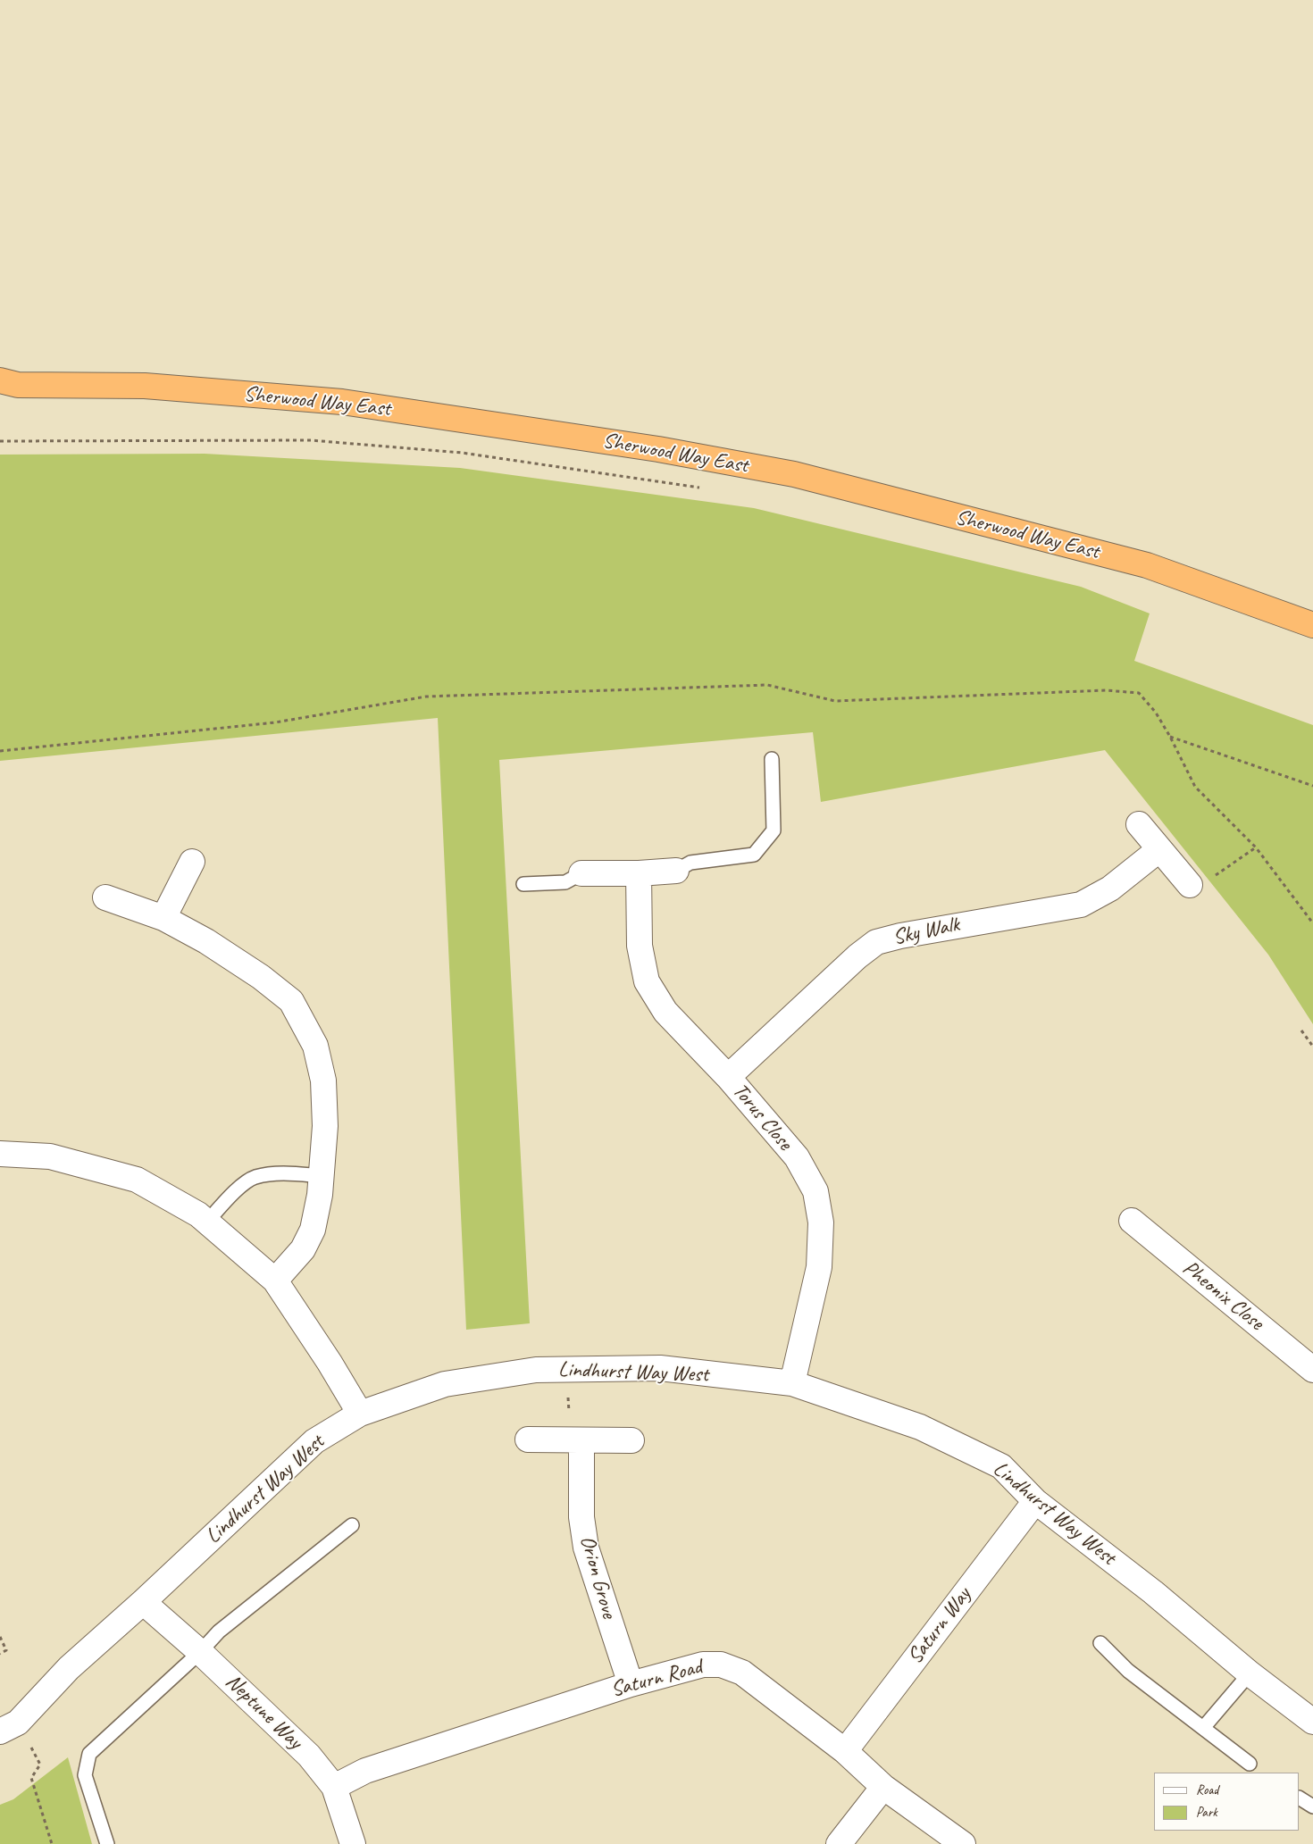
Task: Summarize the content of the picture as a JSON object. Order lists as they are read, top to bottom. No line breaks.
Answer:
{"streets":{"highway":["Sherwood Way East"],"street":["Sky Walk","Torus Close","Pheonix Close","Lindhurst Way West","Orion Grove","Saturn Way","Saturn Road","Neptune Way"]},"crossings":[["Sky Walk","Torus Close"],["Torus Close","Lindhurst Way West"],["Lindhurst Way West","Saturn Way"],["Lindhurst Way West","Neptune Way"],["Orion Grove","Saturn Road"],["Saturn Way","Saturn Road"],["Saturn Road","Neptune Way"]],"legend":["Road","Park"]}
